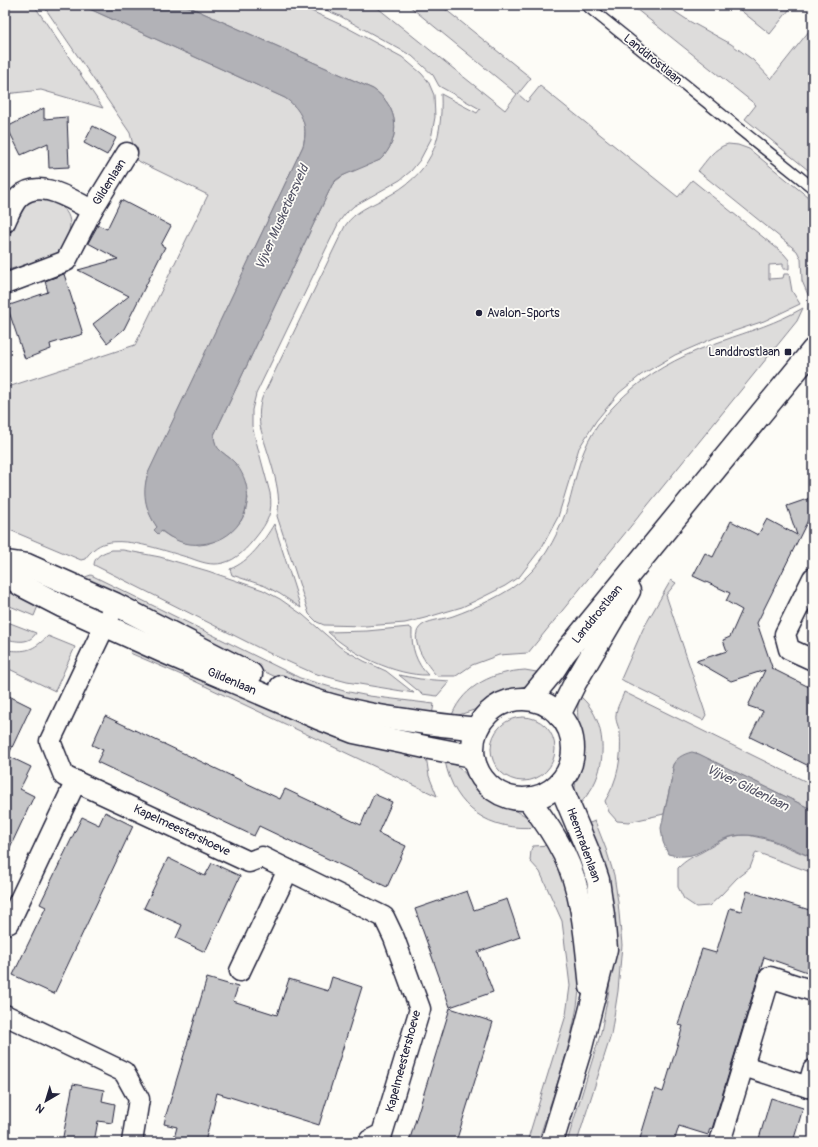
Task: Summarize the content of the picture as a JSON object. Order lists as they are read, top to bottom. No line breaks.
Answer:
{"streets":{"street":["Landdrostlaan","Gildenlaan","Kapelmeestershoeve","Heemradenlaan"]},"crossings":[["Landdrostlaan","Gildenlaan"],["Landdrostlaan","Heemradenlaan"],["Gildenlaan","Kapelmeestershoeve"],["Gildenlaan","Heemradenlaan"]],"water":["Vijver Musketiersveld","Vijver Gildenlaan"],"places":{"other":["Avalon-Sports"],"transit":["Landdrostlaan"]},"north":"bottom left"}
